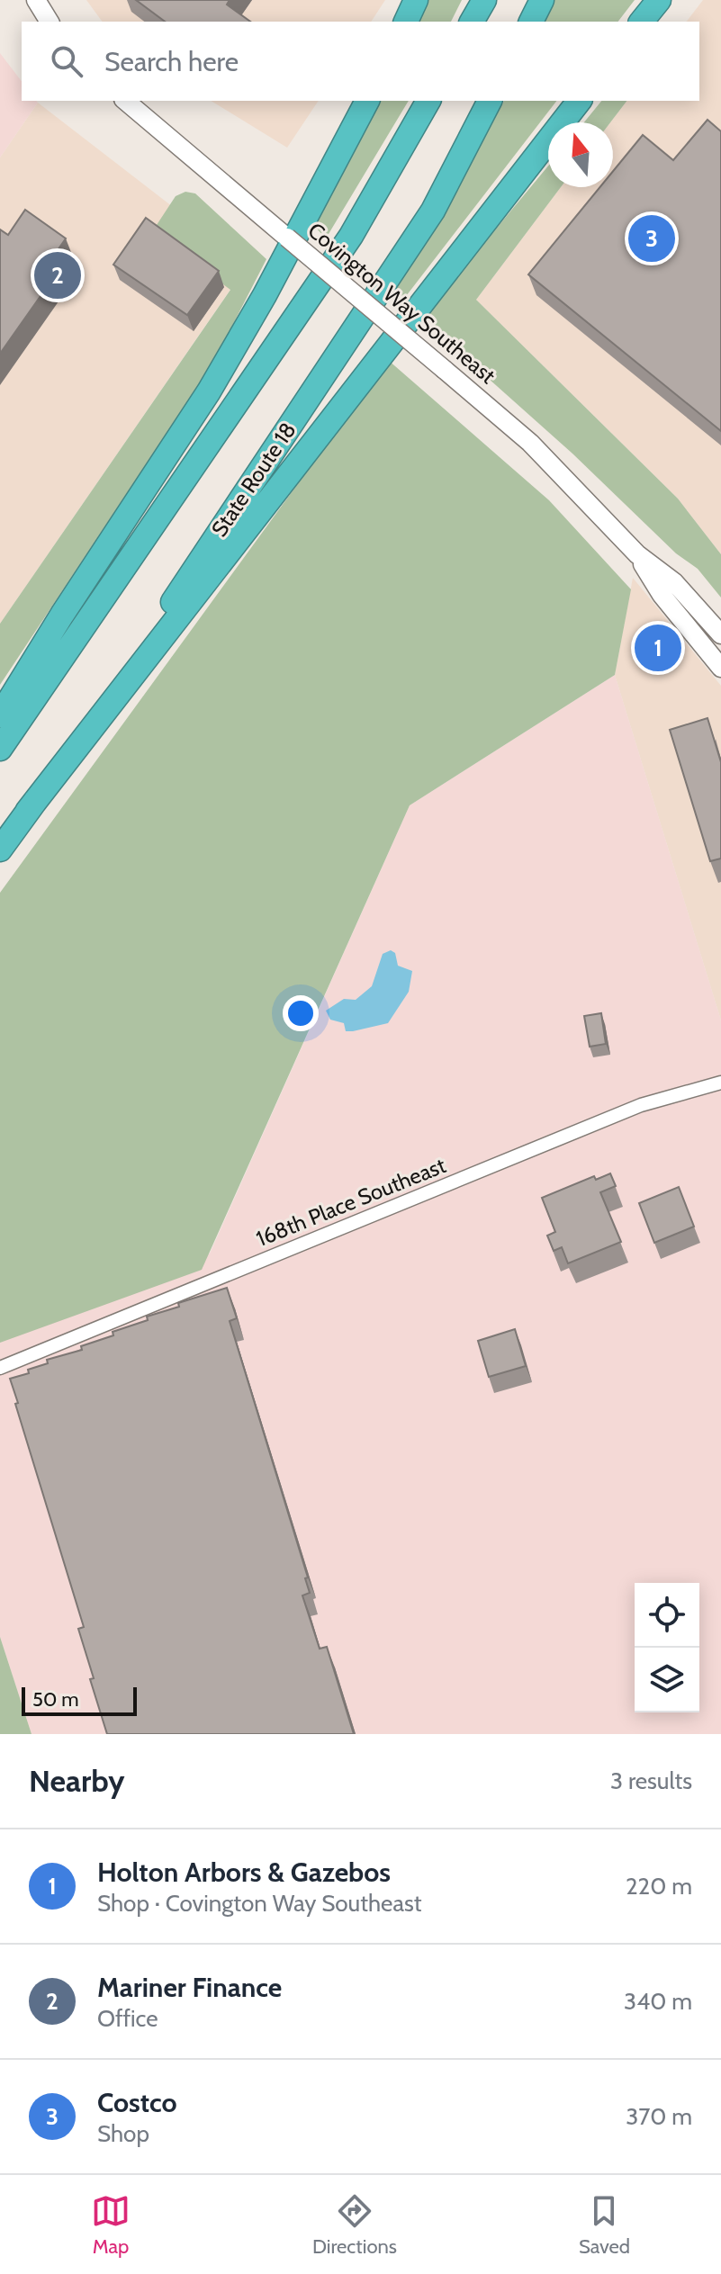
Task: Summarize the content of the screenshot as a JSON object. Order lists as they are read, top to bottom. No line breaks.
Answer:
{"streets":{"highway":["State Route 18"],"street":["Covington Way Southeast","168th Place Southeast"]},"scale_bar":"50 m","north":"top","page":{"search":"Search here","pins":["3","2","1"],"scale":"50 m","heading":["Nearby","3 results"],"list":[{"mark":"1","name":"Holton Arbors & Gazebos","note":"Shop · Covington Way Southeast","value":"220 m"},{"mark":"2","name":"Mariner Finance","note":"Office","value":"340 m"},{"mark":"3","name":"Costco","note":"Shop","value":"370 m"}],"nav":["Map","Directions","Saved"]}}
